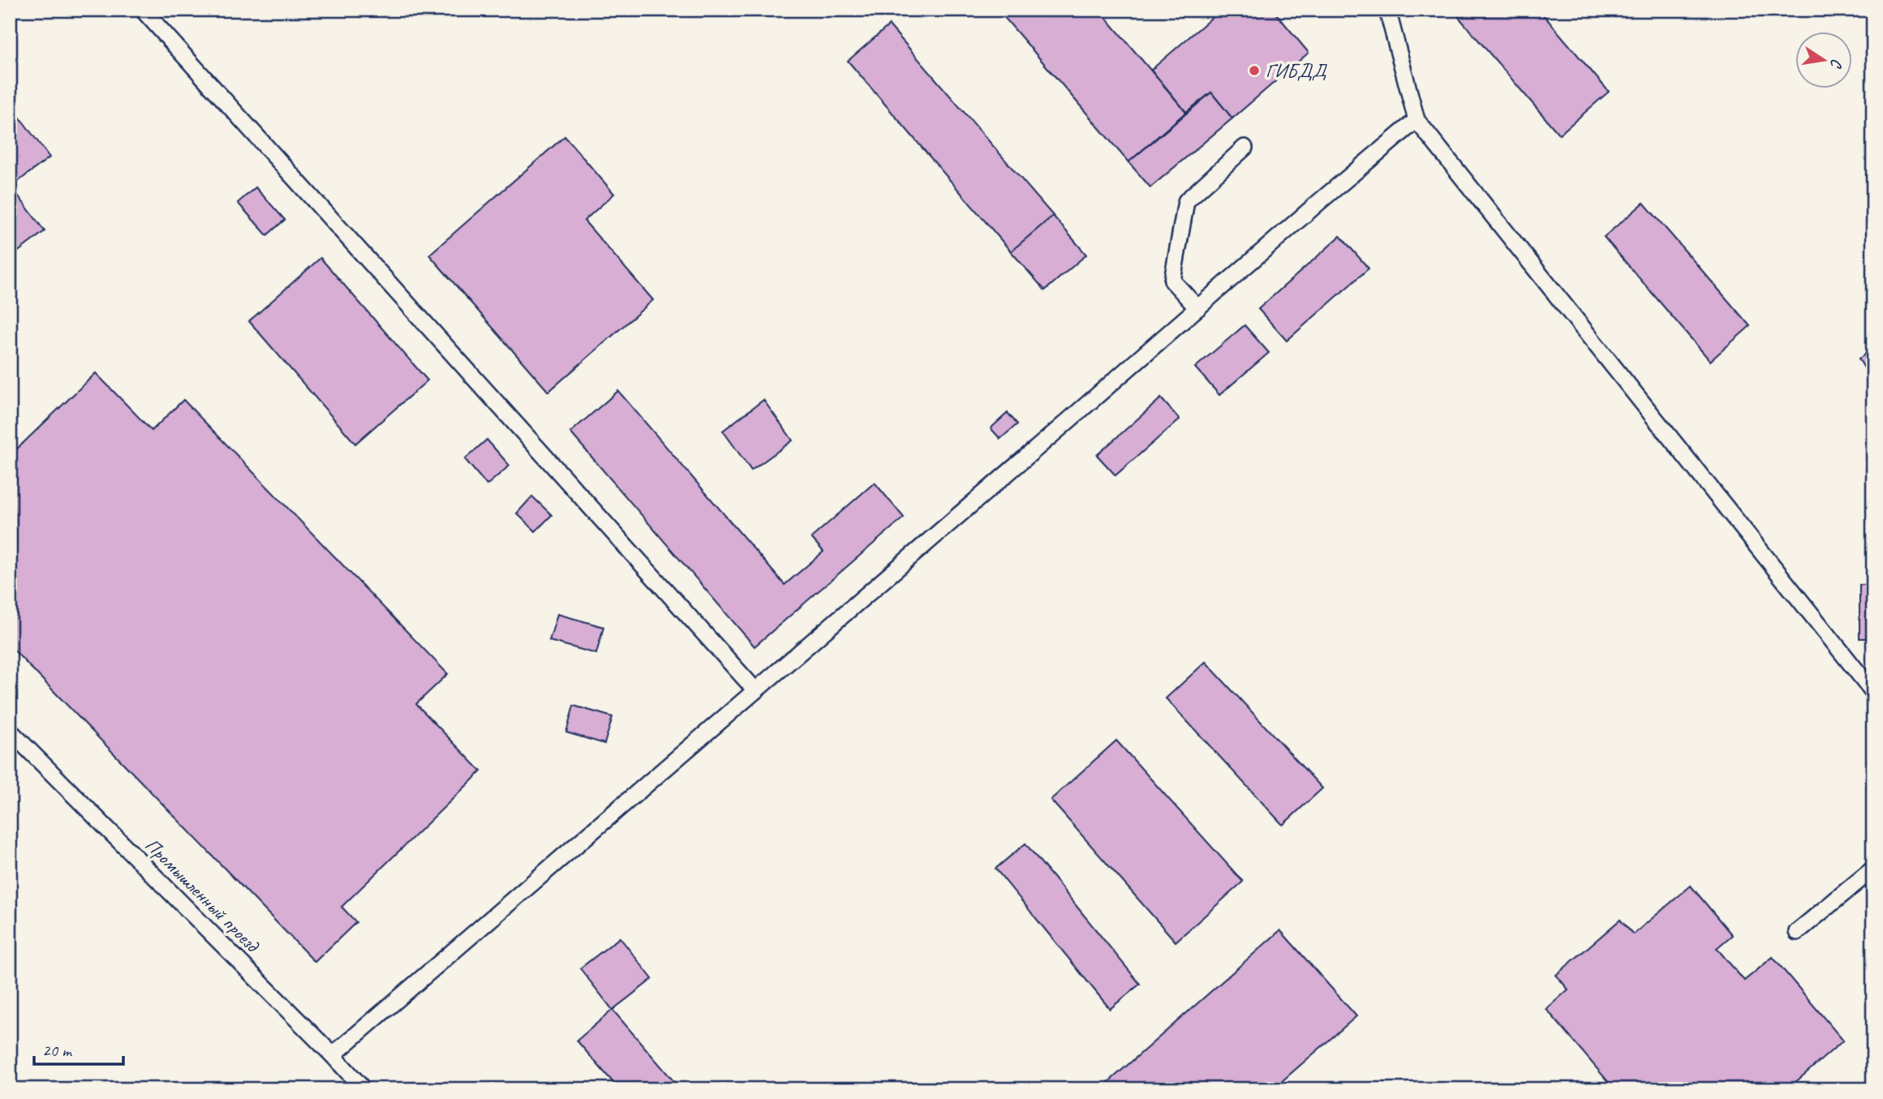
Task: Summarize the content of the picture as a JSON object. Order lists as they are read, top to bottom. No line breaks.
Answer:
{"streets":{"lane":["Промышленный проезд"]},"places":["ГИБДД"],"scale_bar":"20 m","north":"right"}
